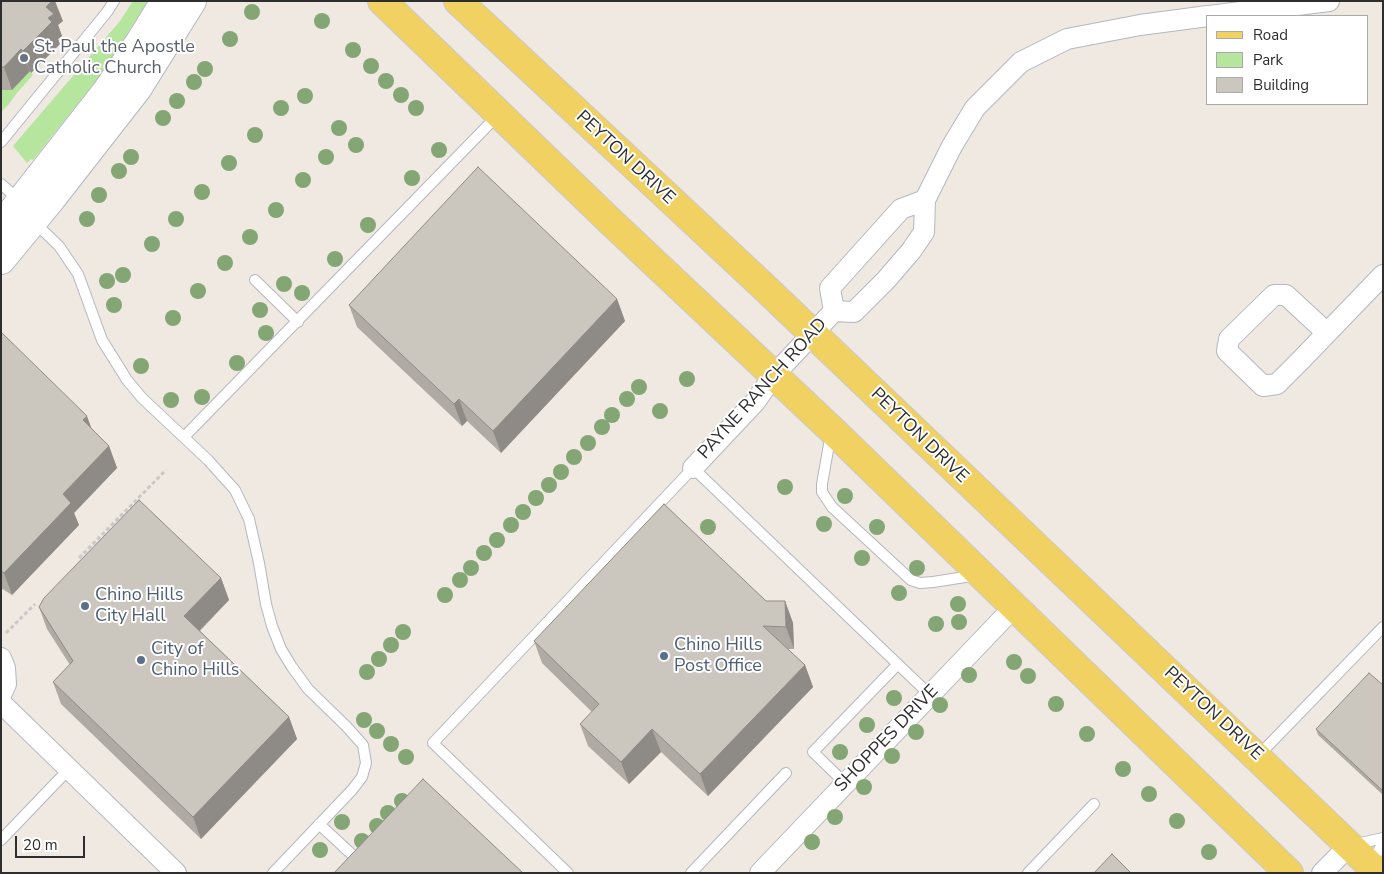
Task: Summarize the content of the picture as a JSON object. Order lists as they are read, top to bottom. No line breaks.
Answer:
{"streets":{"main road":["PEYTON DRIVE"],"street":["PAYNE RANCH ROAD","SHOPPES DRIVE"]},"crossings":[["PEYTON DRIVE","PAYNE RANCH ROAD"]],"places":["St. Paul the Apostle Catholic Church","Chino Hills City Hall","Chino Hills Post Office","City of Chino Hills"],"legend":["Road","Park","Building"],"scale_bar":"20 m"}
